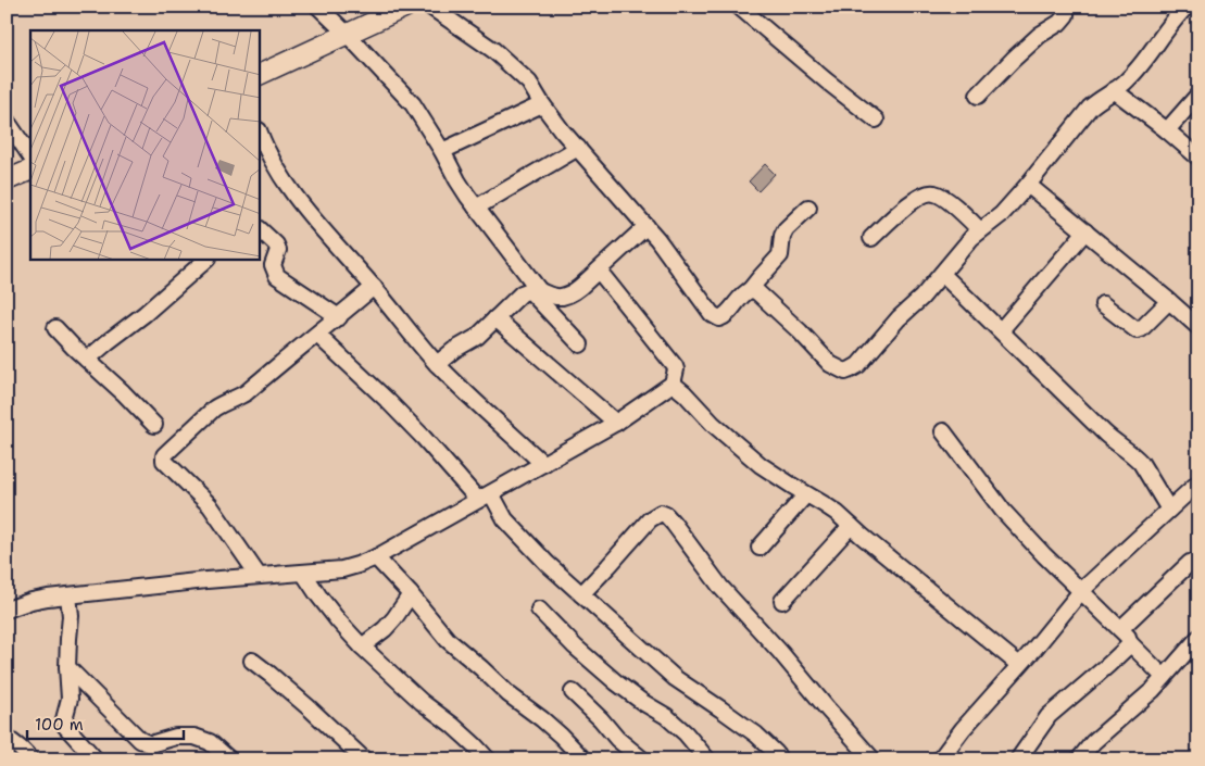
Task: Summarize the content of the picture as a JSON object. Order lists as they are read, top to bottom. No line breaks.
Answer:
{"scale_bar":"100 m"}
